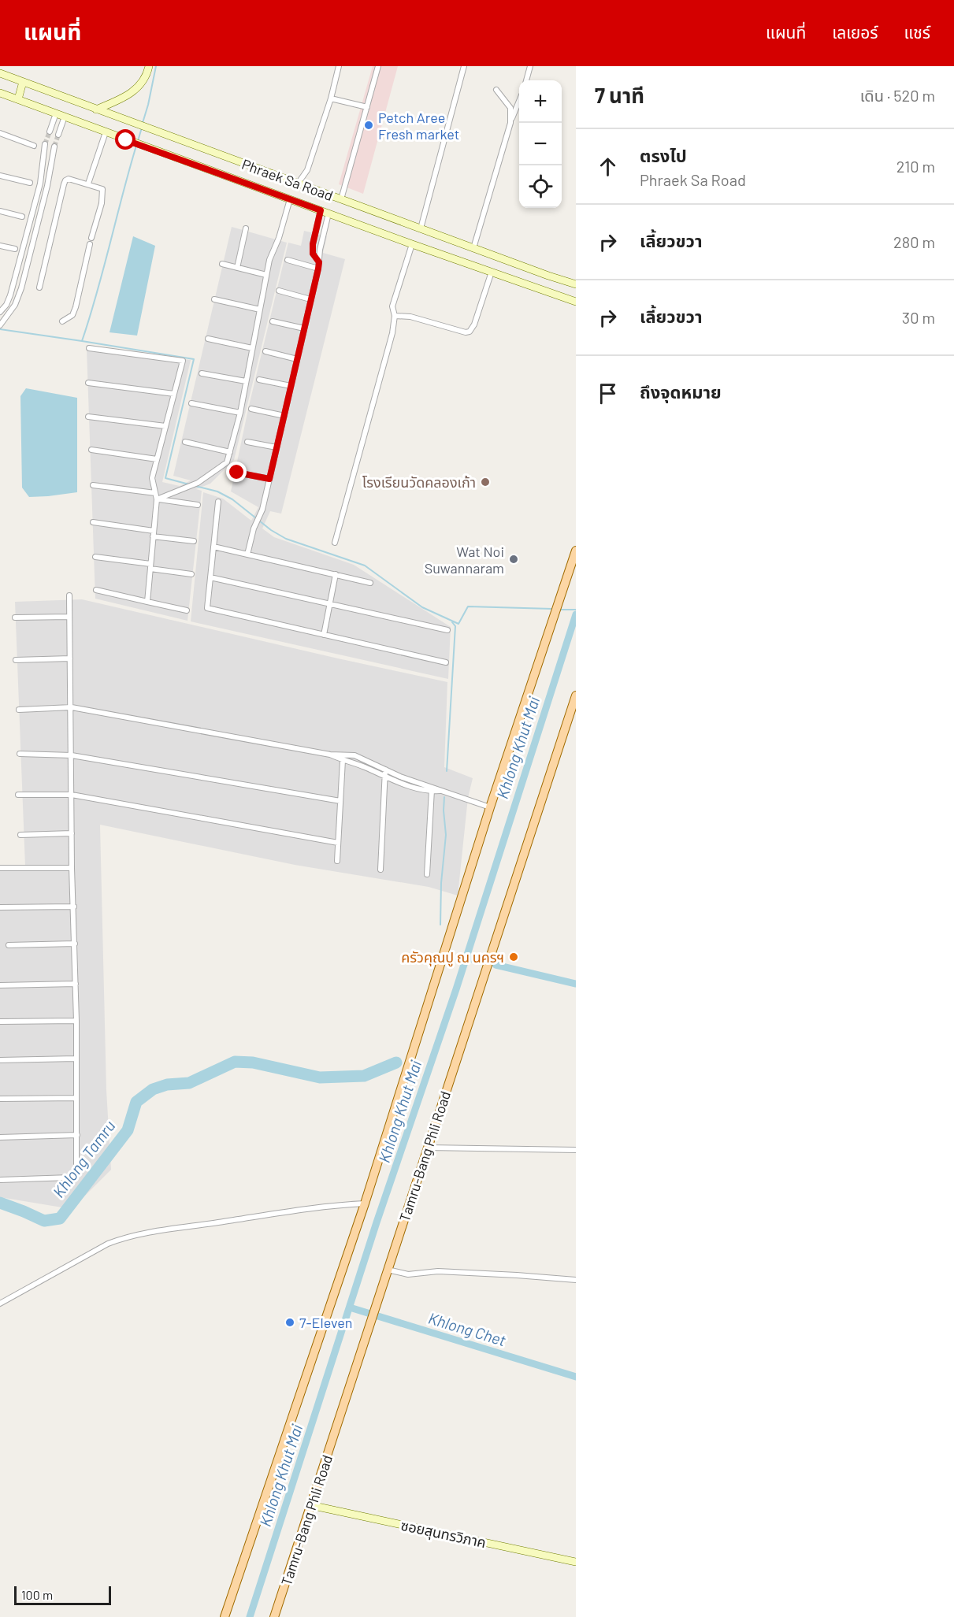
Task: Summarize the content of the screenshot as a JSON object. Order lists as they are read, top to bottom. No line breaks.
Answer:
{"streets":{"main road":["Phraek Sa Road","Tamru-Bang Phli Road","ซอยสุนทรวิภาค"]},"crossings":[["Tamru-Bang Phli Road","ซอยสุนทรวิภาค"]],"water":["Khlong Khut Mai","Khlong Tamru","Khlong Chet"],"places":["Petch Aree Fresh market","โรงเรียนวัดคลองเก้า","Wat Noi Suwannaram","ครัวคุณปู ณ นครฯ","7-Eleven"],"scale_bar":"100 m","page":{"header":"แผนที่","nav":["แผนที่","เลเยอร์","แชร์"],"heading":["7 นาที","เดิน · 520 m"],"map_buttons":["+","−"],"list":[["ตรงไป","Phraek Sa Road","210 m"],["เลี้ยวขวา","280 m"],["เลี้ยวขวา","30 m"],"ถึงจุดหมาย"],"scale":"100 m"}}
